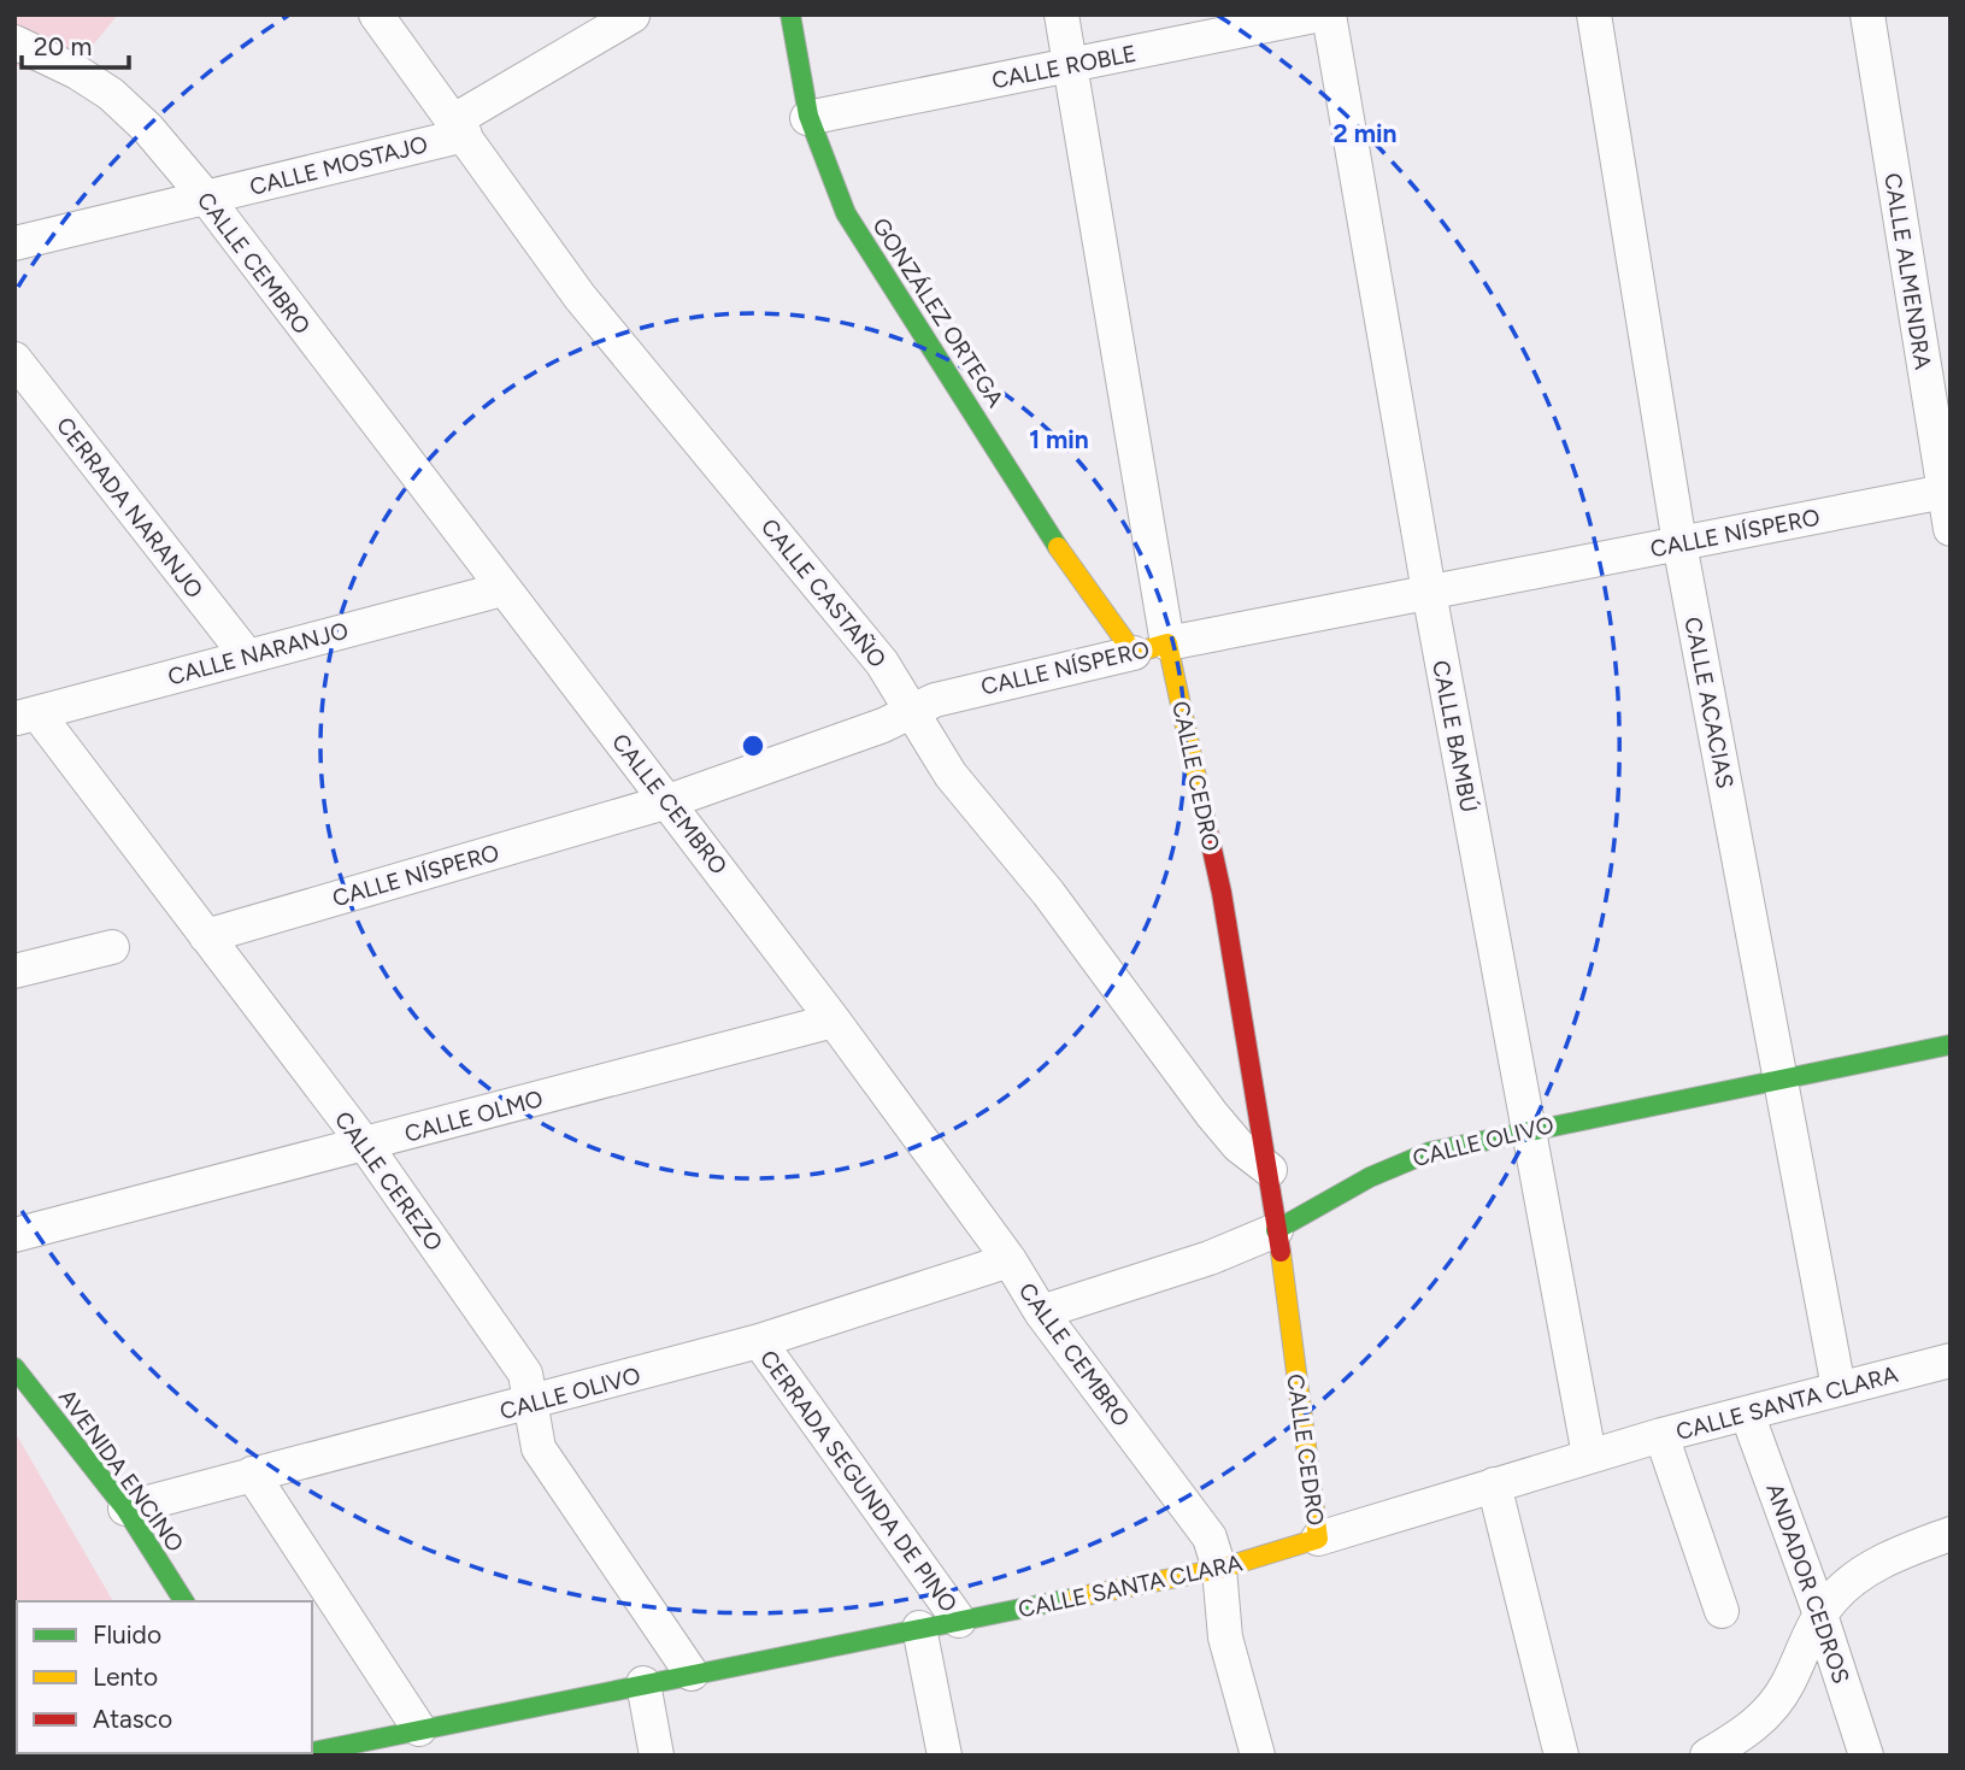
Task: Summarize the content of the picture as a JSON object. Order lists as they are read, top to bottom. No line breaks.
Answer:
{"streets":{"street":["CALLE ROBLE","CALLE MOSTAJO","CALLE CEMBRO","CALLE ALMENDRA","GONZÁLEZ ORTEGA","CERRADA NARANJO","CALLE NÍSPERO","CALLE CASTAÑO","CALLE NARANJO","CALLE ACACIAS","CALLE BAMBÚ","CALLE CEDRO","CALLE OLMO","CALLE OLIVO","CALLE CEREZO","CALLE SANTA CLARA","AVENIDA ENCINO","CERRADA SEGUNDA DE PINO","ANDADOR CEDROS"]},"crossings":[["CALLE ROBLE","GONZÁLEZ ORTEGA"],["CALLE ROBLE","CALLE CEDRO"],["CALLE MOSTAJO","CALLE CEMBRO"],["CALLE MOSTAJO","CALLE CASTAÑO"],["CALLE CEMBRO","CALLE NÍSPERO"],["CALLE CEMBRO","CALLE NARANJO"],["CALLE CEMBRO","CALLE OLMO"],["CALLE CEMBRO","CALLE OLIVO"],["CALLE CEMBRO","CALLE SANTA CLARA"],["CALLE ALMENDRA","CALLE NÍSPERO"],["GONZÁLEZ ORTEGA","CALLE NÍSPERO"],["CERRADA NARANJO","CALLE NARANJO"],["CALLE NÍSPERO","CALLE CASTAÑO"],["CALLE NÍSPERO","CALLE ACACIAS"],["CALLE NÍSPERO","CALLE BAMBÚ"],["CALLE NÍSPERO","CALLE CEDRO"],["CALLE NÍSPERO","CALLE CEREZO"],["CALLE CASTAÑO","CALLE CEDRO"],["CALLE NARANJO","CALLE CEREZO"],["CALLE ACACIAS","CALLE OLIVO"],["CALLE ACACIAS","CALLE SANTA CLARA"],["CALLE BAMBÚ","CALLE OLIVO"],["CALLE BAMBÚ","CALLE SANTA CLARA"],["CALLE CEDRO","CALLE OLIVO"],["CALLE CEDRO","CALLE SANTA CLARA"],["CALLE OLMO","CALLE CEREZO"],["CALLE OLIVO","CALLE CEREZO"],["CALLE OLIVO","AVENIDA ENCINO"],["CALLE OLIVO","CERRADA SEGUNDA DE PINO"],["CALLE CEREZO","CALLE SANTA CLARA"],["CALLE SANTA CLARA","CERRADA SEGUNDA DE PINO"],["CALLE SANTA CLARA","ANDADOR CEDROS"]],"legend":["Fluido","Lento","Atasco"],"scale_bar":"20 m","rings":["2 min","1 min"]}
